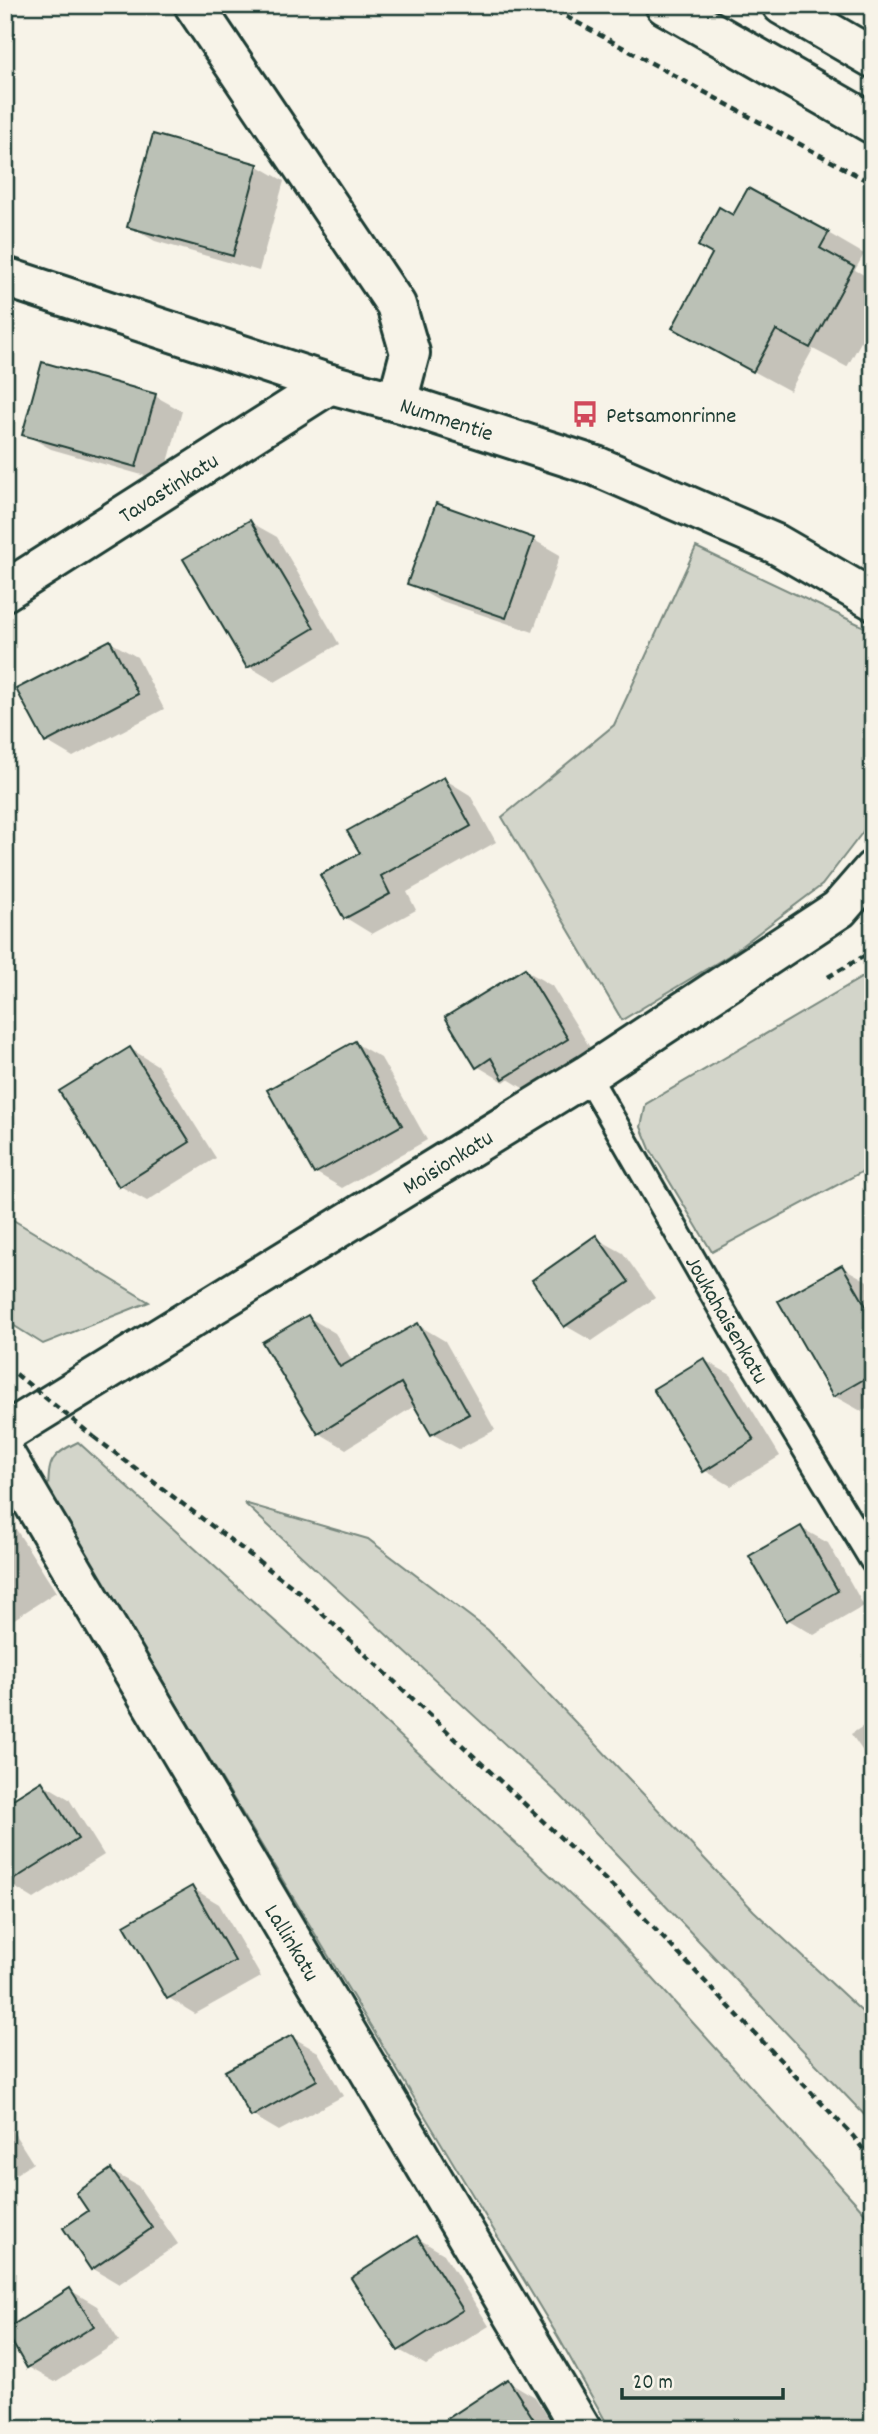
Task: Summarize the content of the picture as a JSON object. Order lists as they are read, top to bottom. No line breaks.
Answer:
{"streets":{"street":["Nummentie","Tavastinkatu","Moisionkatu","Lallinkatu"],"lane":["Joukahaisenkatu"]},"crossings":[["Nummentie","Tavastinkatu"],["Moisionkatu","Joukahaisenkatu"]],"places":{"bus stop":["Petsamonrinne"]},"scale_bar":"20 m"}
